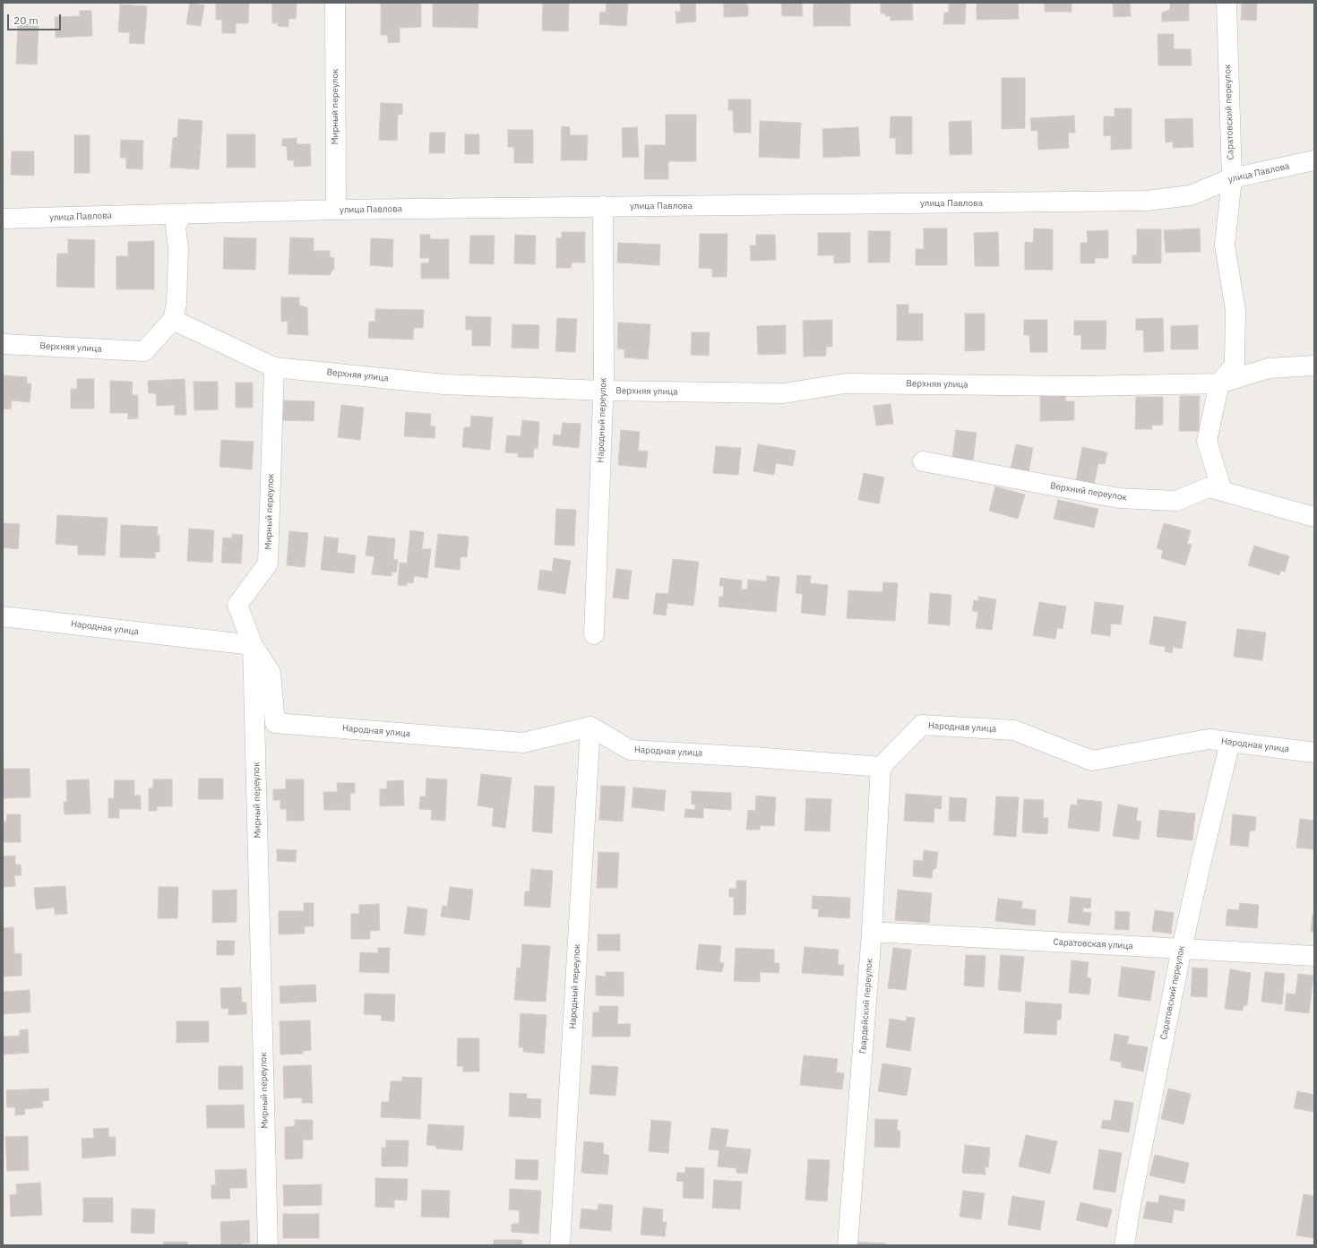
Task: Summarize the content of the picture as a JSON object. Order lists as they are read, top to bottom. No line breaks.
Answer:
{"streets":{"street":["Мирный переулок","Саратовский переулок","улица Павлова","Верхняя улица","Народный переулок","Верхний переулок","Народная улица","Саратовская улица","Гвардейский переулок"]},"crossings":[["Мирный переулок","улица Павлова"],["Мирный переулок","Верхняя улица"],["Мирный переулок","Народная улица"],["Саратовский переулок","улица Павлова"],["Саратовский переулок","Верхняя улица"],["Саратовский переулок","Верхний переулок"],["Саратовский переулок","Народная улица"],["Саратовский переулок","Саратовская улица"],["улица Павлова","Народный переулок"],["Верхняя улица","Народный переулок"],["Народный переулок","Народная улица"],["Народная улица","Гвардейский переулок"],["Саратовская улица","Гвардейский переулок"]],"scale_bar":"20 m"}
